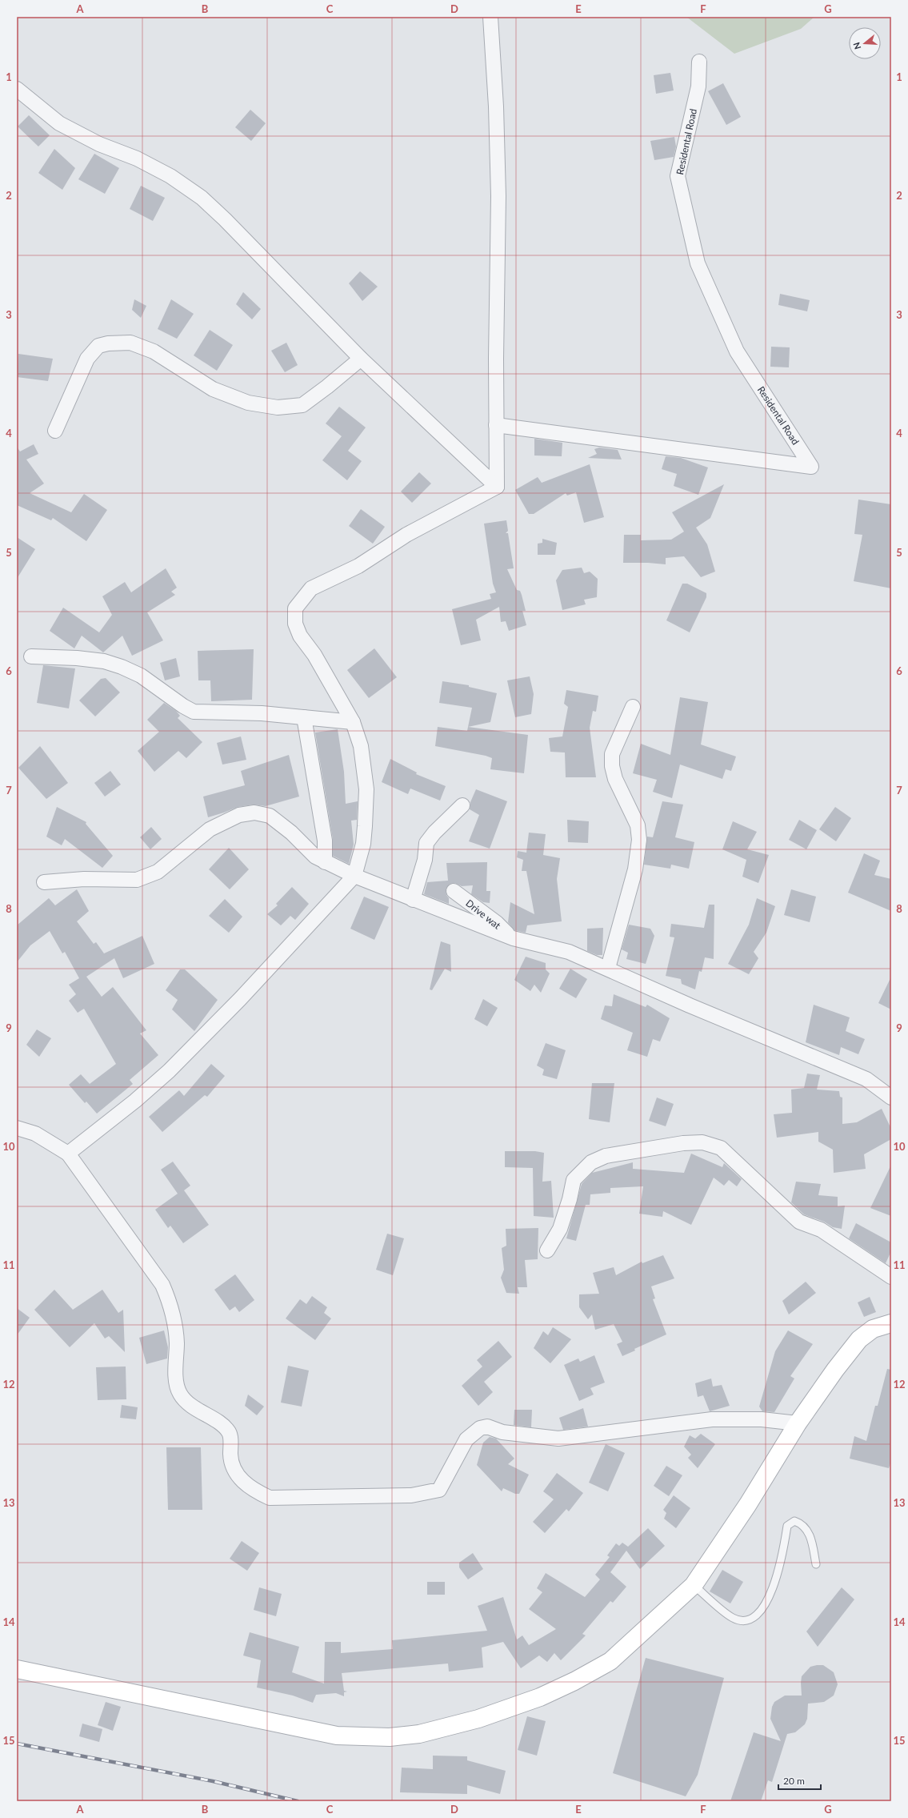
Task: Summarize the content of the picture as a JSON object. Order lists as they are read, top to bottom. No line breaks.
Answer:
{"streets":{"street":["Residental Road","Drive wat"]},"scale_bar":"20 m","north":"left","grid":{"columns":["A","B","C","D","E","F","G"],"rows":["1","2","3","4","5","6","7","8","9","10","11","12","13","14","15"]}}
